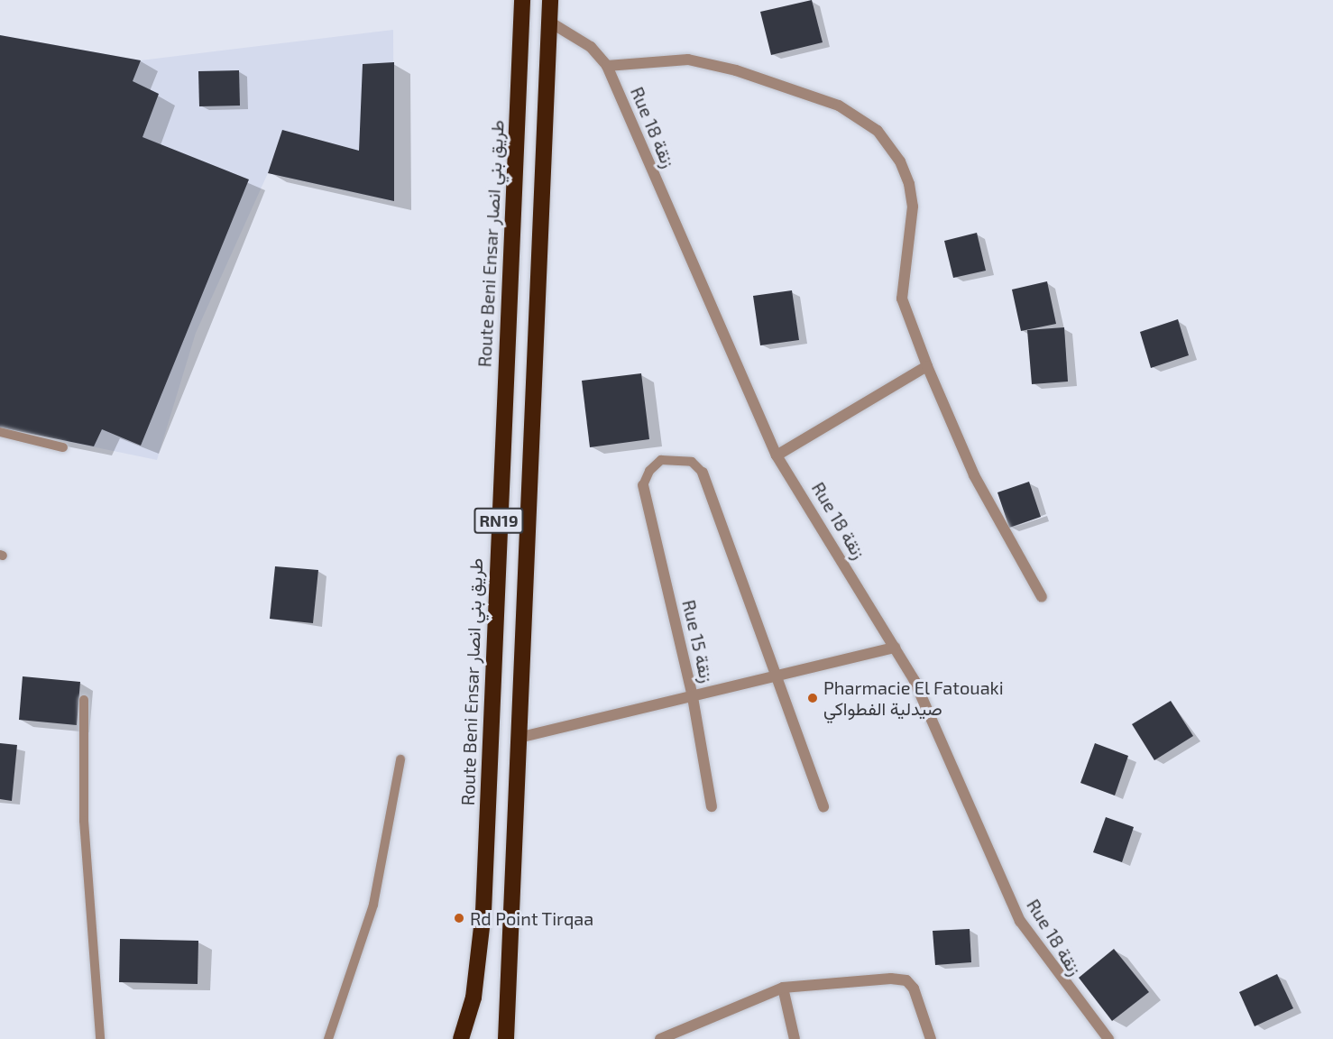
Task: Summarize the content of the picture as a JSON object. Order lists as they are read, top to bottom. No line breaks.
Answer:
{"streets":{"highway":["Route Beni Ensar طريق بني انصار","RN19"],"street":["Rue 18 زنقة","Rue 15 زنقة"]},"crossings":[["Rue 18 زنقة","RN19"]],"places":["Pharmacie El Fatouaki صيدلية الفطواكي","Rd Point Tirqaa"]}
